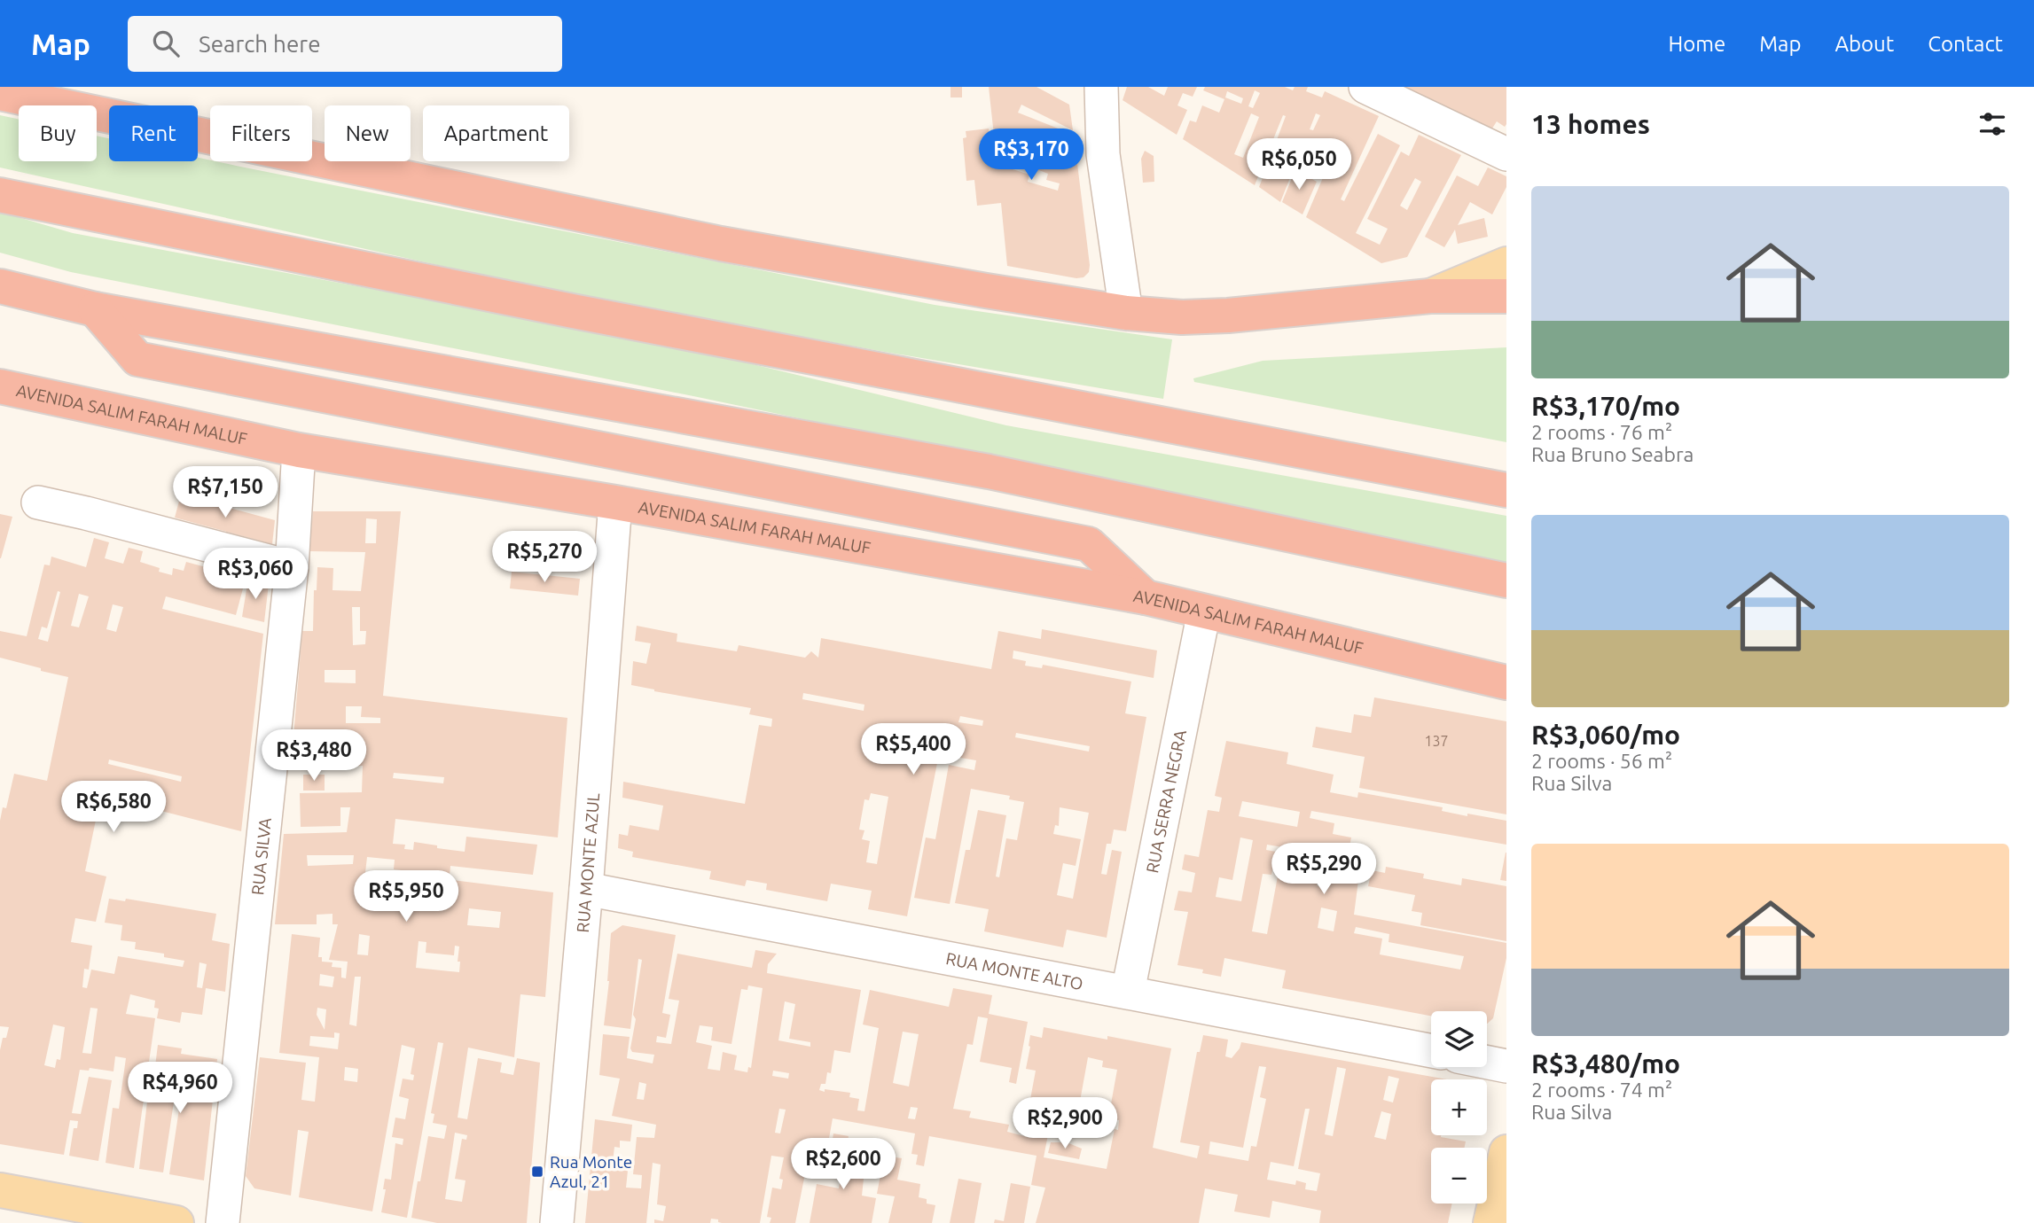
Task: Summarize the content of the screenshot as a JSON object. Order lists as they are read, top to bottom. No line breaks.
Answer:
{"streets":{"highway":["AVENIDA SALIM FARAH MALUF"],"street":["RUA SERRA NEGRA","RUA SILVA","RUA MONTE AZUL","RUA MONTE ALTO"]},"crossings":[["AVENIDA SALIM FARAH MALUF","RUA SERRA NEGRA"],["AVENIDA SALIM FARAH MALUF","RUA SILVA"],["AVENIDA SALIM FARAH MALUF","RUA MONTE AZUL"],["RUA SERRA NEGRA","RUA MONTE ALTO"],["RUA MONTE AZUL","RUA MONTE ALTO"]],"places":{"transit":["Rua Monte Azul, 21"]},"house_numbers":["137"],"page":{"header":"Map","search":"Search here","nav":["Home","Map","About","Contact"],"heading":"13 homes","chip":["Buy","Rent","Filters","New","Apartment"],"price":["R$3,170","R$6,050","R$7,150","R$5,270","R$3,060","R$5,400","R$3,480","R$6,580","R$5,290","R$5,950","R$4,960","R$2,900","R$2,600"],"list":[{"name":"R$3,170/mo","note":"2 rooms · 76 m² · Rua Bruno Seabra"},{"name":"R$3,060/mo","note":"2 rooms · 56 m² · Rua Silva"},{"name":"R$3,480/mo","note":"2 rooms · 74 m² · Rua Silva"}],"map_buttons":["+","−"]}}
